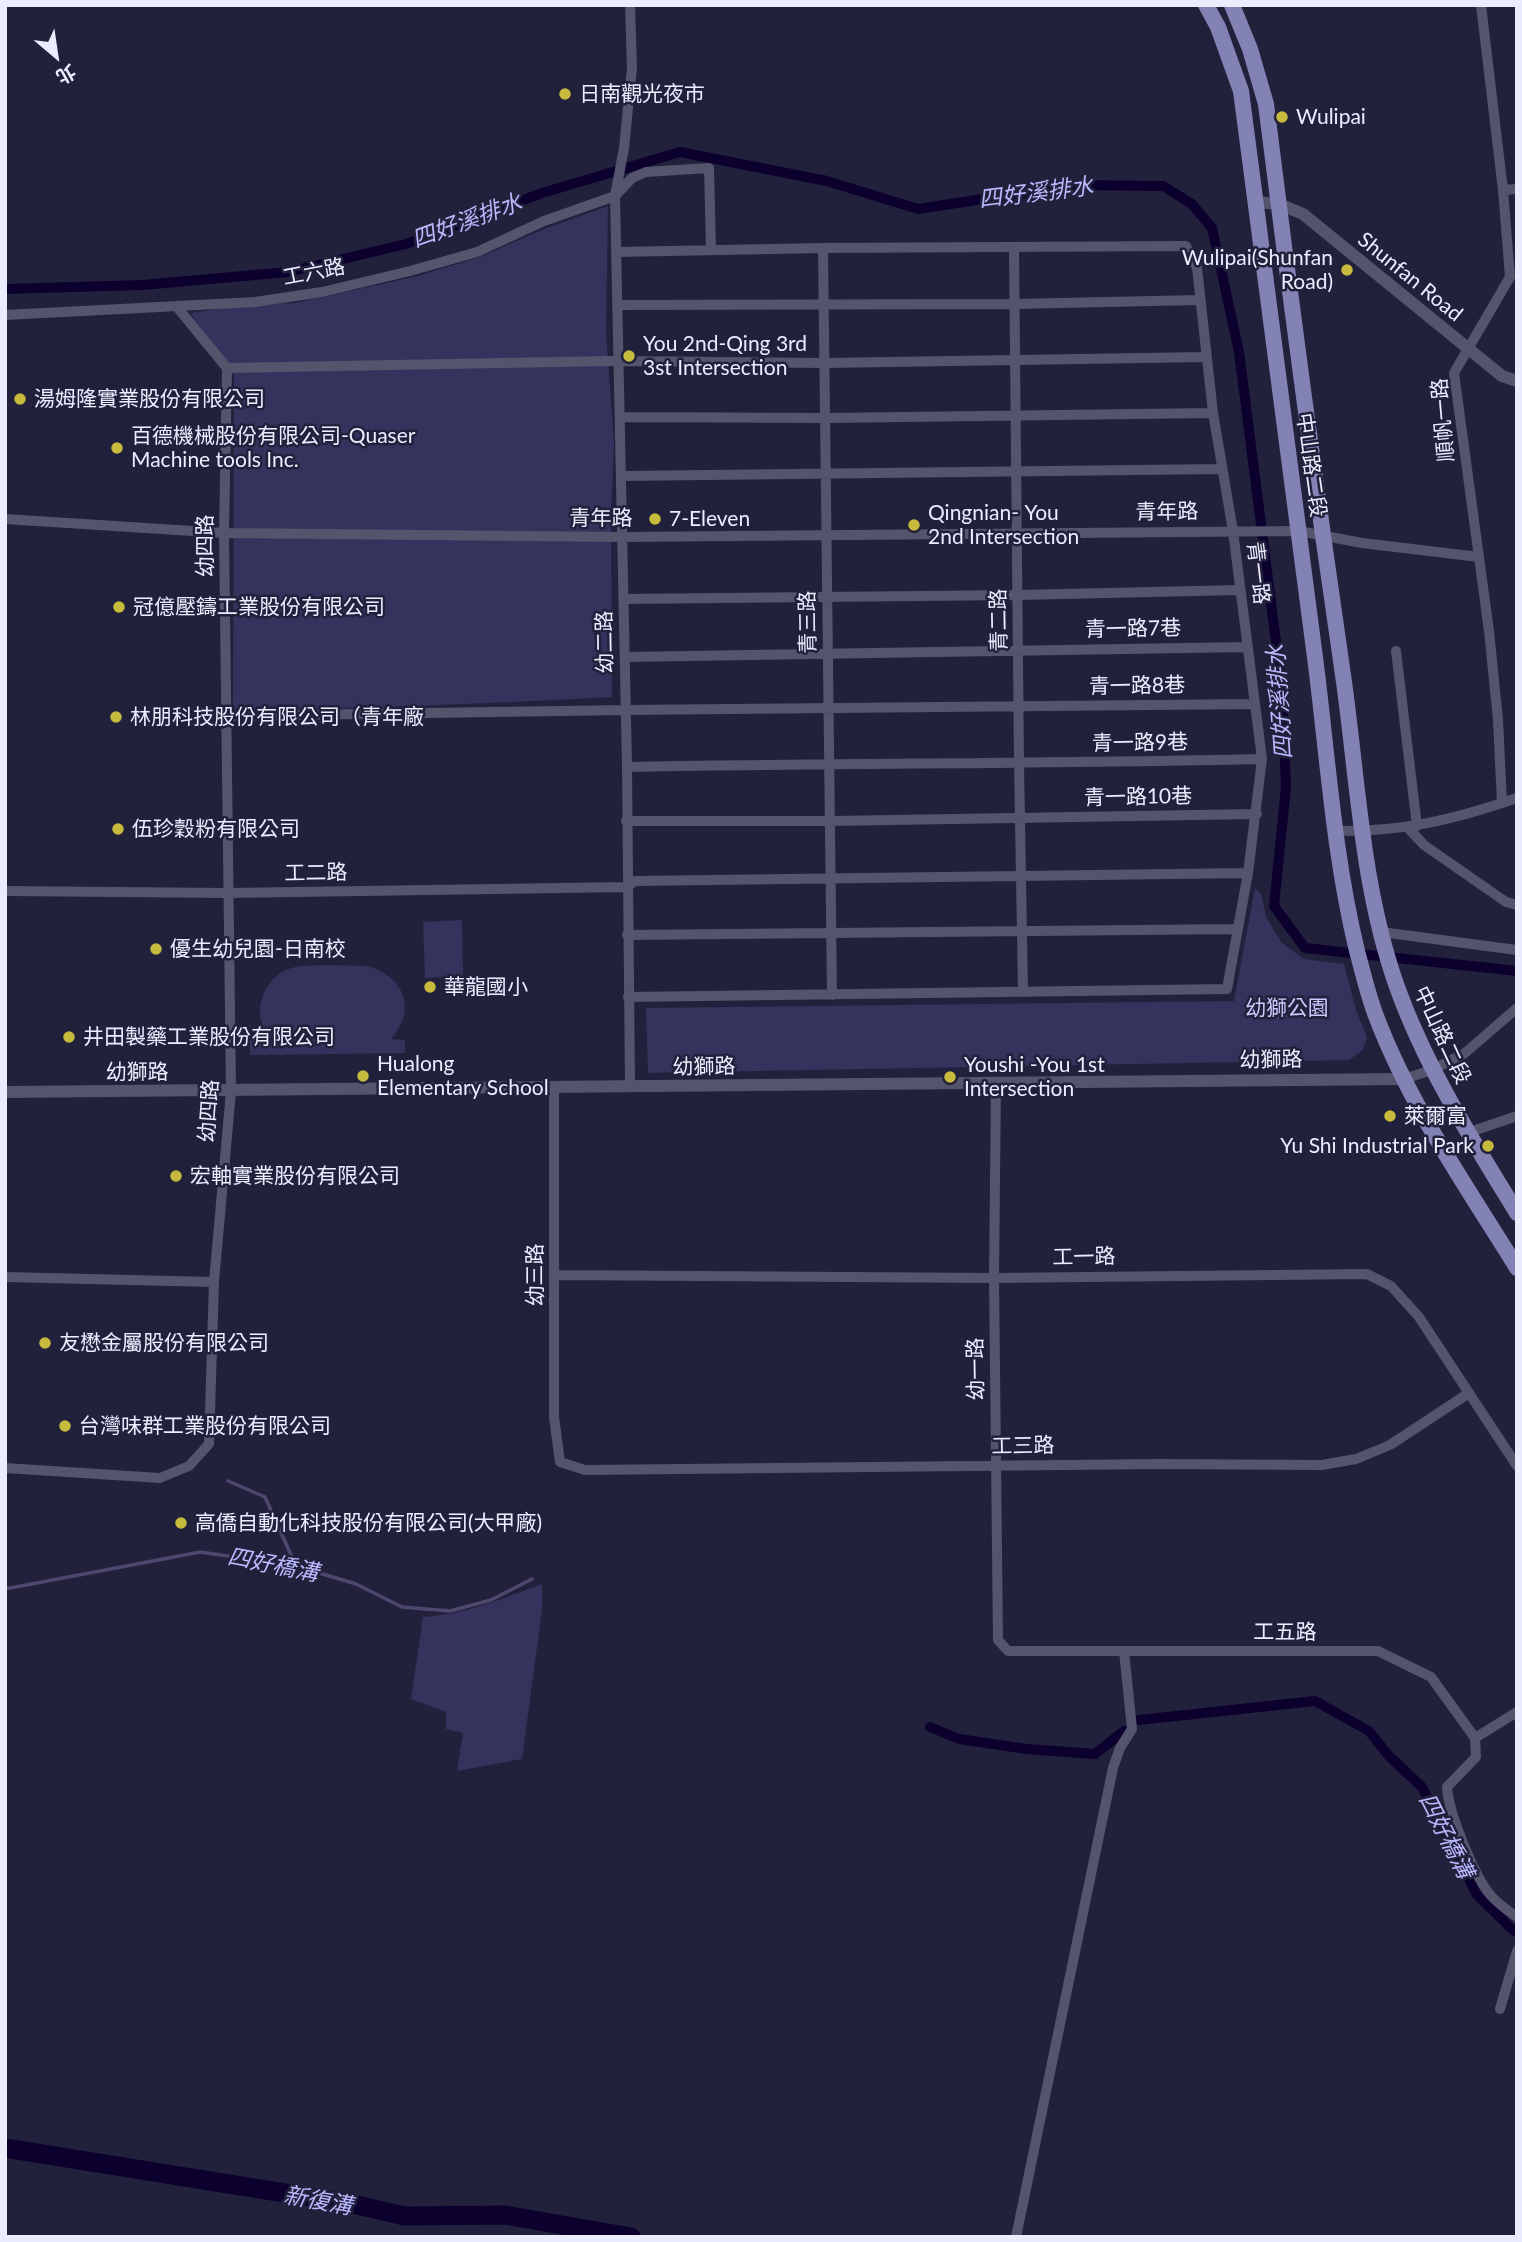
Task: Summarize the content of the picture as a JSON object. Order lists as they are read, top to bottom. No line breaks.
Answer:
{"streets":{"main road":["中山路二段"],"street":["工六路","Shunfan Road","順帆一路","青年路","幼四路","青一路","青二路","青三路","青一路7巷","幼二路","青一路8巷","青一路9巷","青一路10巷","工二路","幼獅路","工一路","幼三路","幼一路","工三路","工五路"]},"crossings":[["工六路","幼二路"],["Shunfan Road","順帆一路"],["Shunfan Road","中山路二段"],["順帆一路","青年路"],["中山路二段","青年路"],["中山路二段","幼獅路"],["青年路","幼四路"],["青年路","青一路"],["青年路","青二路"],["青年路","青三路"],["青年路","幼二路"],["幼四路","青一路8巷"],["幼四路","工二路"],["幼四路","幼獅路"],["青一路","青二路"],["青一路","青一路7巷"],["青一路","青一路8巷"],["青一路","青一路9巷"],["青一路","青一路10巷"],["青一路","工二路"],["青二路","青一路7巷"],["青二路","青一路8巷"],["青二路","青一路9巷"],["青二路","青一路10巷"],["青二路","工二路"],["青三路","青一路7巷"],["青三路","青一路8巷"],["青三路","青一路9巷"],["青三路","青一路10巷"],["青三路","工二路"],["青一路7巷","幼二路"],["幼二路","青一路8巷"],["幼二路","青一路9巷"],["幼二路","青一路10巷"],["幼二路","工二路"],["幼二路","幼獅路"],["幼獅路","幼三路"],["幼獅路","幼一路"],["工一路","幼三路"],["工一路","幼一路"],["工一路","工三路"],["幼三路","工三路"],["幼一路","工三路"],["幼一路","工五路"]],"water":["四好溪排水","四好橋溝","新復溝"],"parks":["幼獅公園"],"places":["日南觀光夜市","Wulipai","Wulipai(Shunfan Road)","You 2nd-Qing 3rd 3st Intersection","湯姆隆實業股份有限公司","百德機械股份有限公司-Quaser Machine tools Inc.","7-Eleven","Qingnian- You 2nd Intersection","冠億壓鑄工業股份有限公司","林朋科技股份有限公司（青年廠","伍珍穀粉有限公司","優生幼兒園-日南校","華龍國小","井田製藥工業股份有限公司","Hualong Elementary School","Youshi -You 1st Intersection","萊爾富","Yu Shi Industrial Park","宏軸實業股份有限公司","友懋金屬股份有限公司","台灣味群工業股份有限公司","高僑自動化科技股份有限公司(大甲廠)"],"north":"bottom right"}
